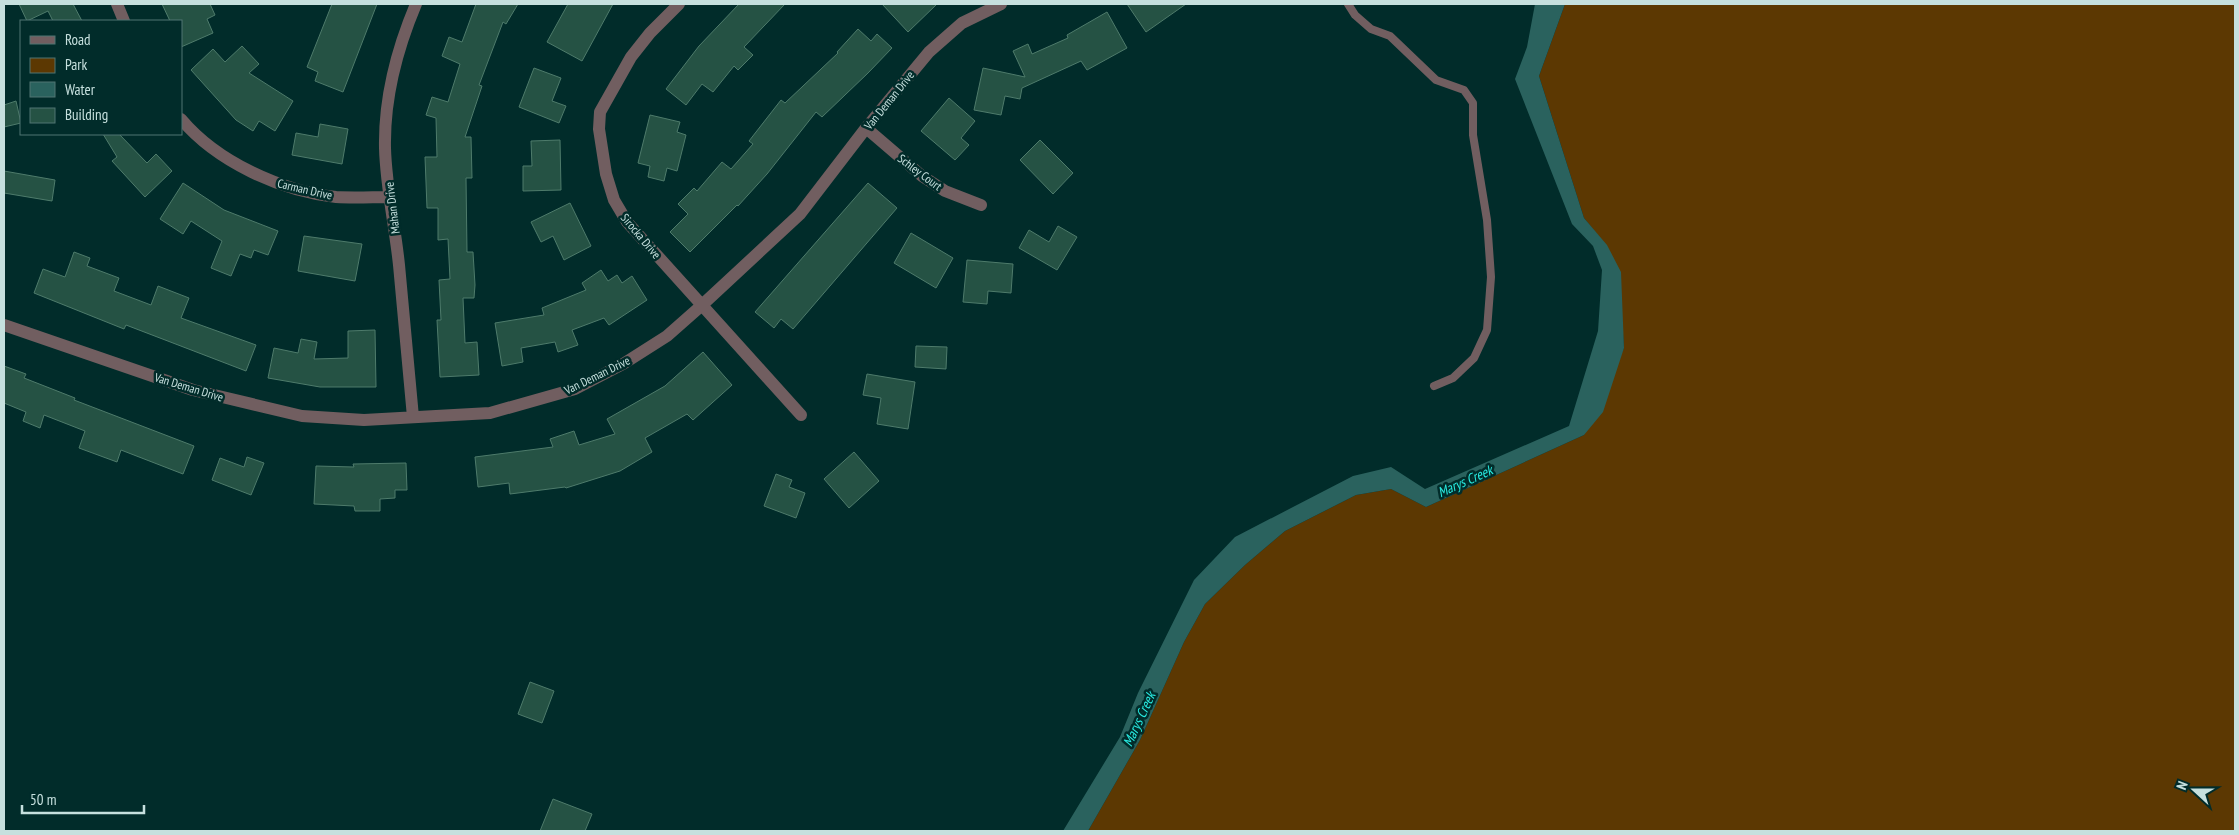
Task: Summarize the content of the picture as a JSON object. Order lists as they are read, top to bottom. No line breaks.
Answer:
{"streets":{"street":["Van Deman Drive","Schley Court","Carman Drive","Mahan Drive","Sirocka Drive"]},"crossings":[["Van Deman Drive","Schley Court"],["Van Deman Drive","Mahan Drive"],["Van Deman Drive","Sirocka Drive"],["Carman Drive","Mahan Drive"]],"water":["Marys Creek"],"legend":["Road","Park","Water","Building"],"scale_bar":"50 m","north":"left"}
